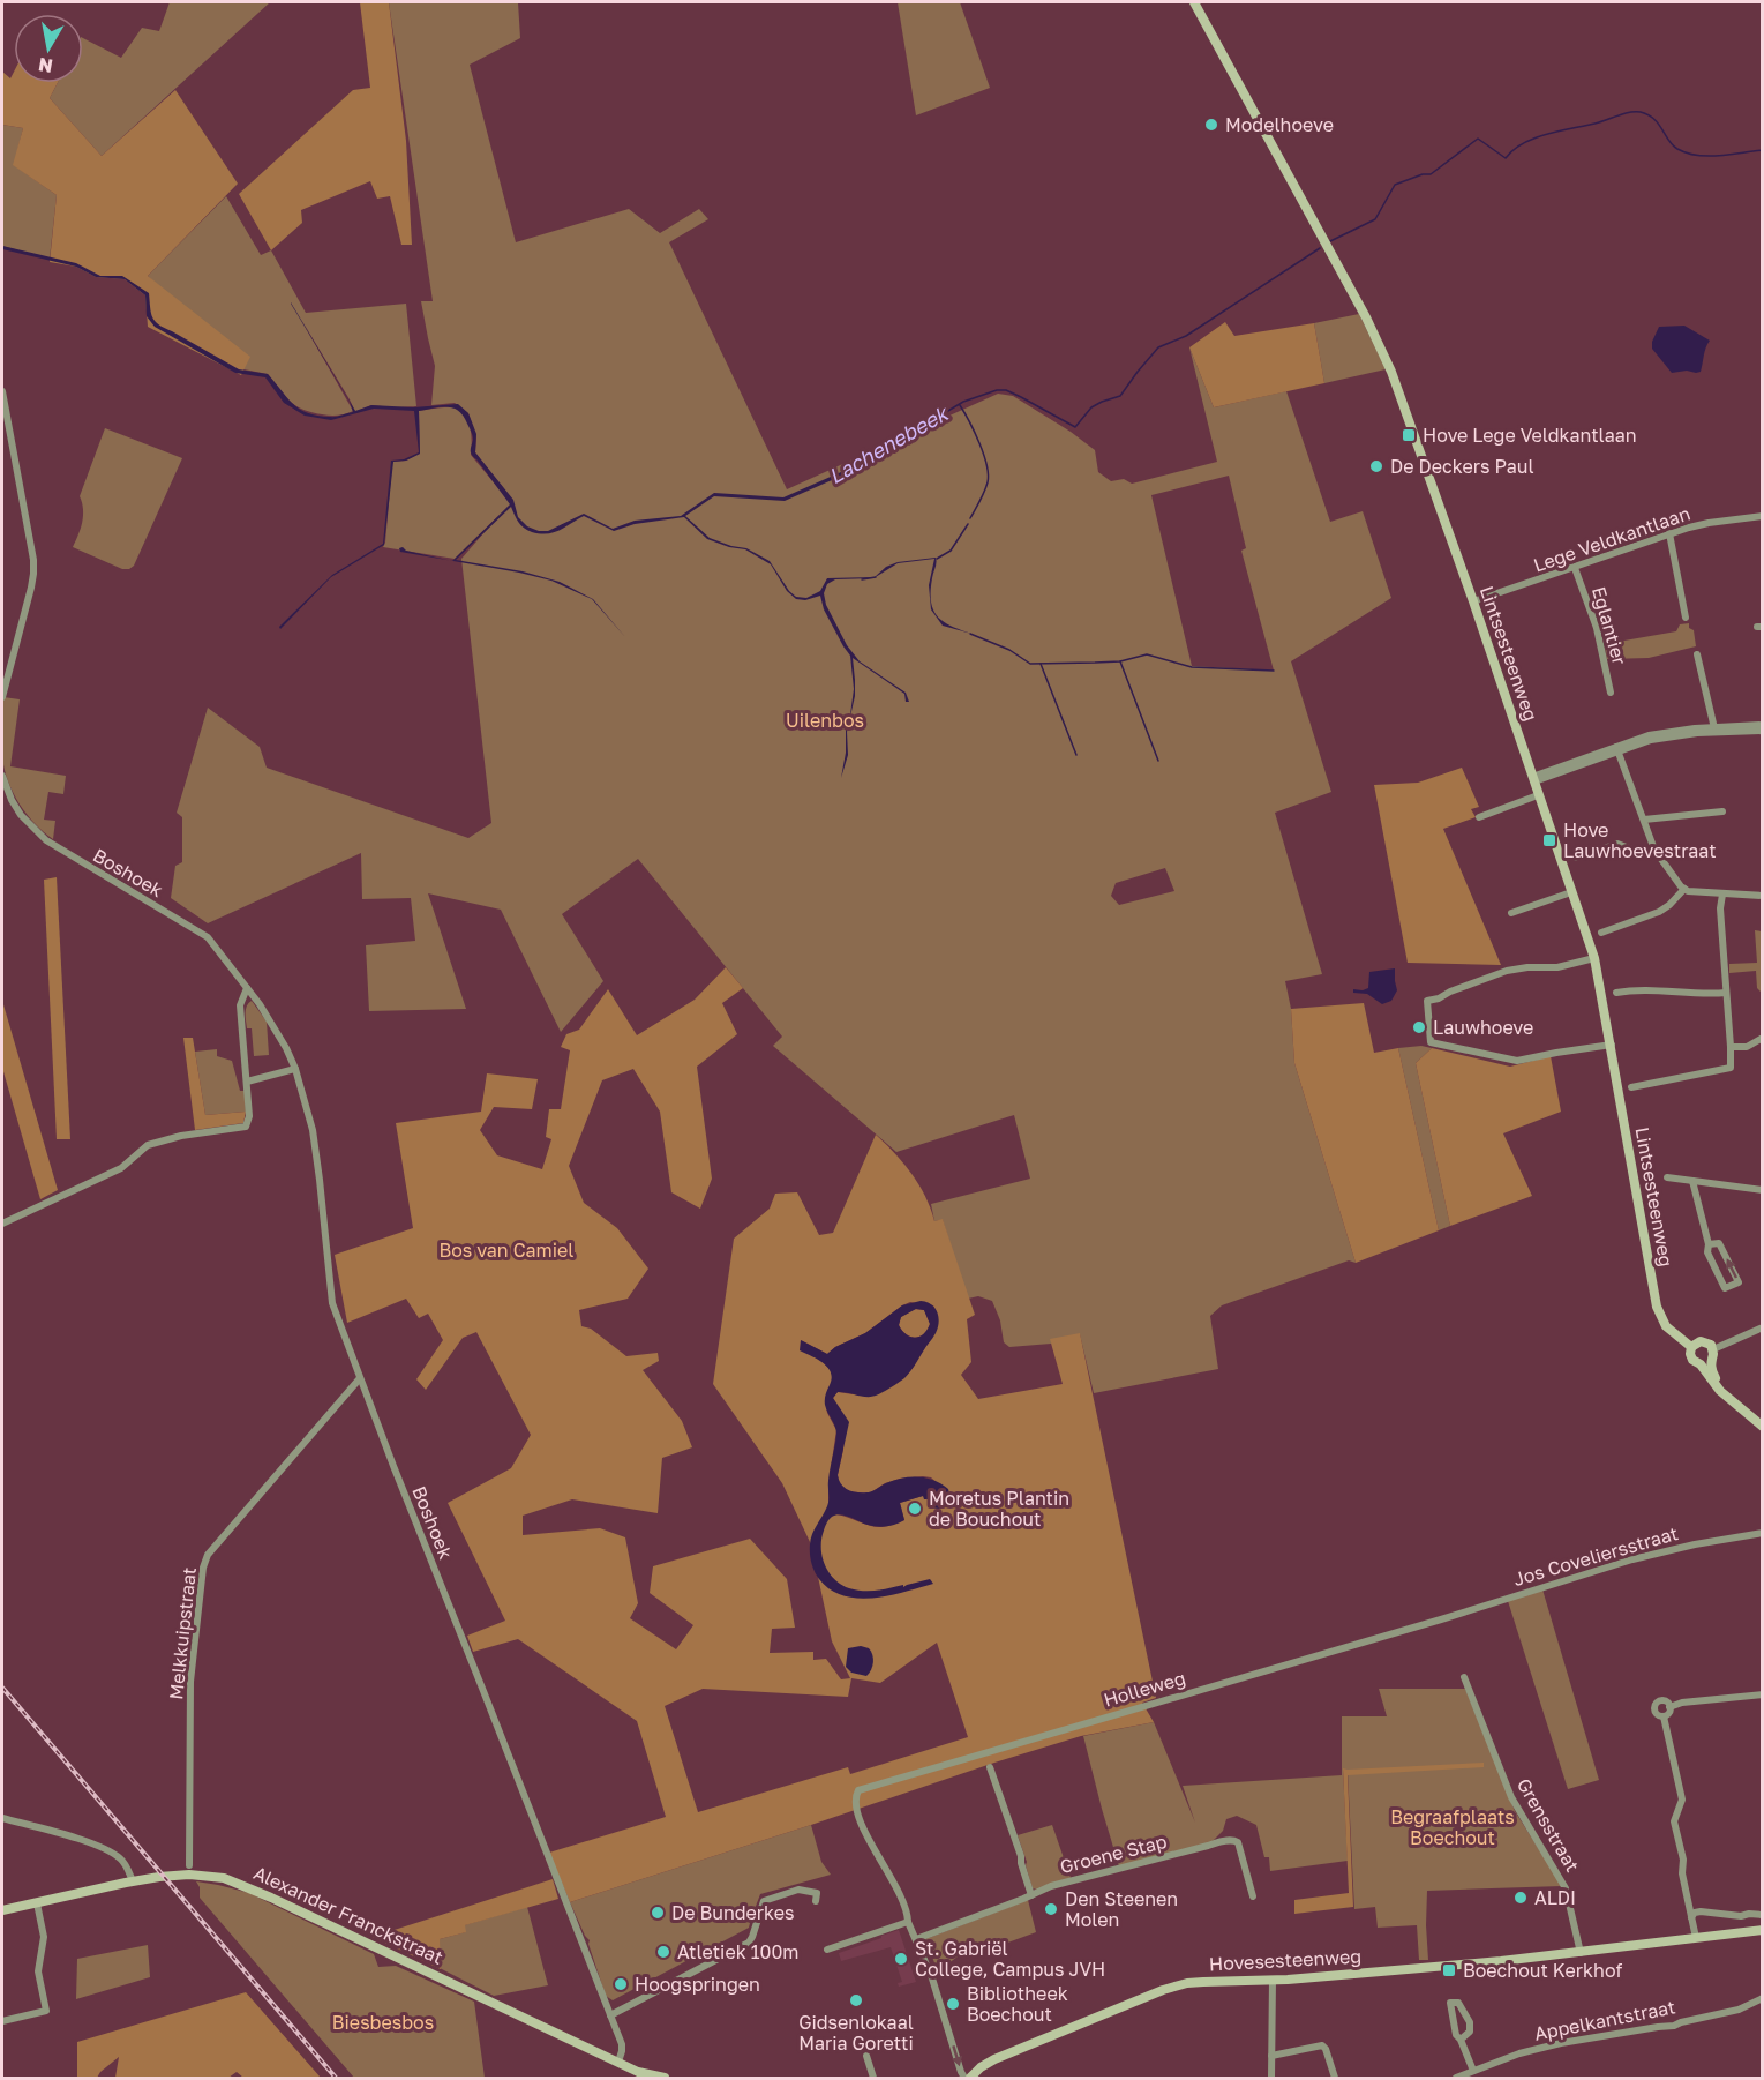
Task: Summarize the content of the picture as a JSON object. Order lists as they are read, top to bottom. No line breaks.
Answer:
{"streets":{"street":["Lege Veldkantlaan","Eglantier","Lintsesteenweg","Boshoek","Jos Coveliersstraat","Melkkuipstraat","Holleweg","Grensstraat","Groene Stap","Alexander Franckstraat","Hovesesteenweg","Appelkantstraat"]},"crossings":[["Lege Veldkantlaan","Eglantier"],["Lege Veldkantlaan","Lintsesteenweg"],["Boshoek","Melkkuipstraat"],["Boshoek","Alexander Franckstraat"],["Jos Coveliersstraat","Holleweg"],["Grensstraat","Hovesesteenweg"]],"water":["Lachenebeek"],"parks":["Uilenbos","Bos van Camiel","Begraafplaats Boechout","Biesbesbos"],"places":{"other":["Modelhoeve","De Deckers Paul","Lauwhoeve","Moretus Plantin de Bouchout","ALDI","Den Steenen Molen","De Bunderkes","Atletiek 100m","St. Gabriël College, Campus JVH","Hoogspringen","Gidsenlokaal Maria Goretti","Bibliotheek Boechout"],"transit":["Hove Lege Veldkantlaan","Hove Lauwhoevestraat","Boechout Kerkhof"]},"north":"bottom"}
